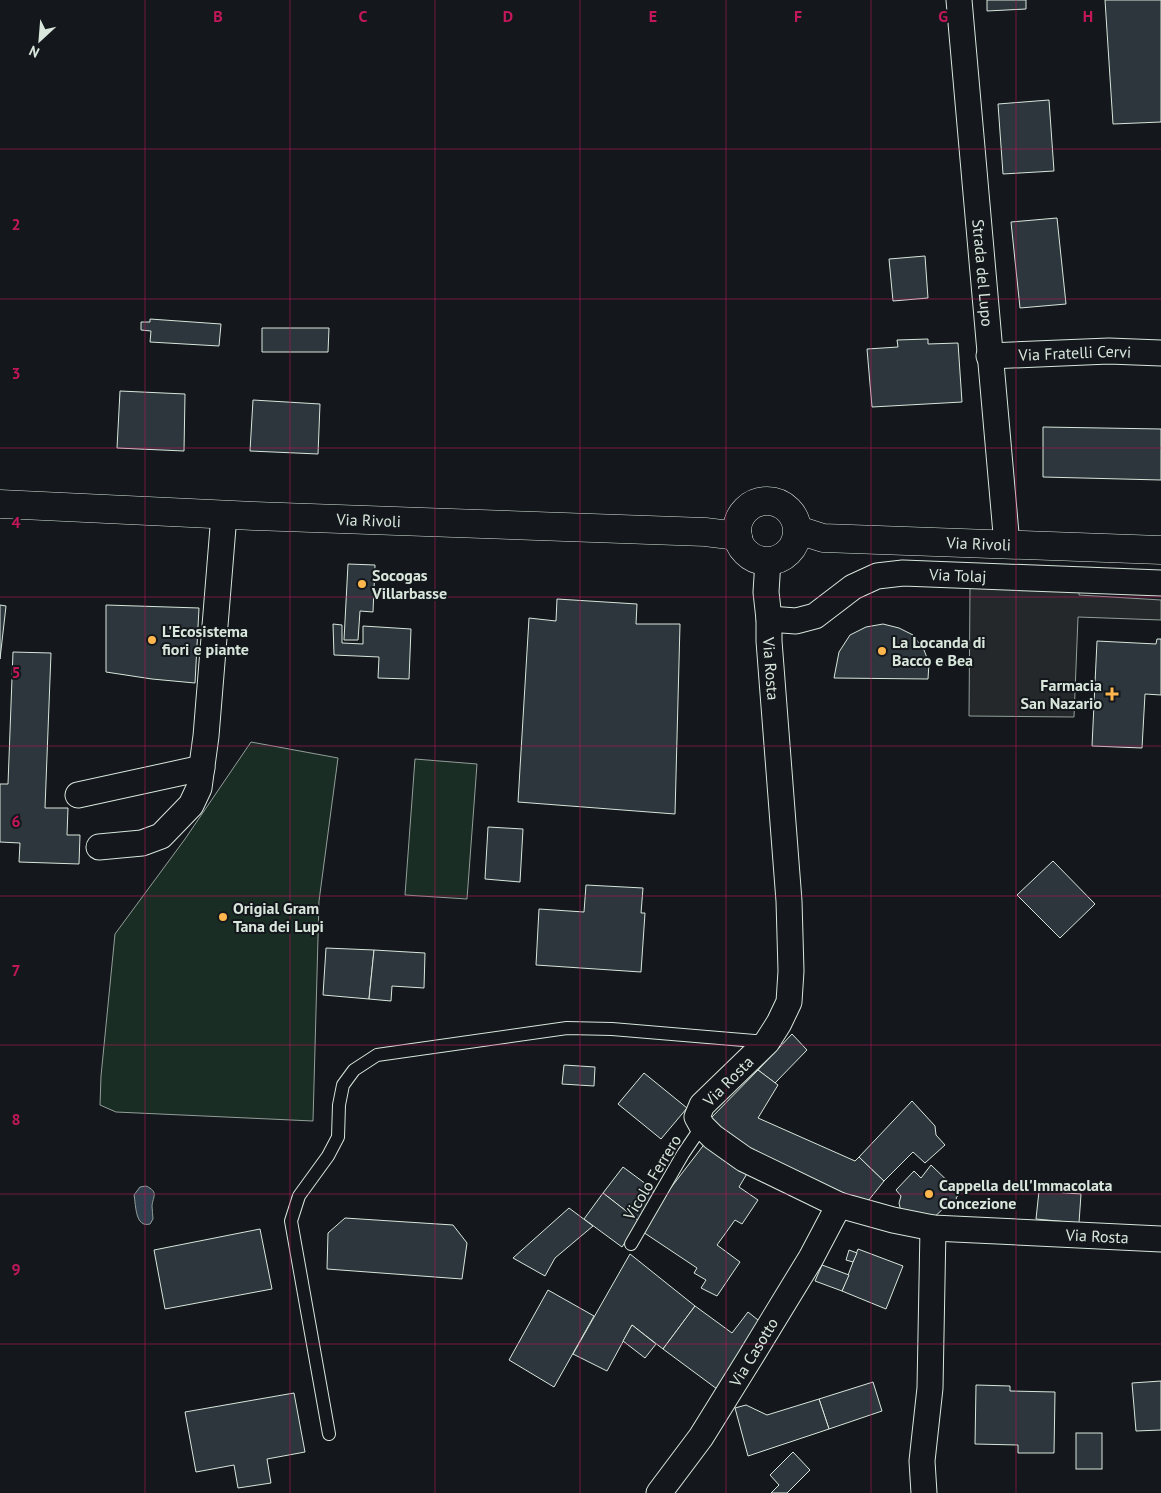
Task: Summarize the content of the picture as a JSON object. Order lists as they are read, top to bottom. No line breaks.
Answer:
{"streets":{"street":["Strada del Lupo","Via Fratelli Cervi","Via Rivoli","Via Tolaj","Via Rosta","Via Casotto"],"lane":["Vicolo Ferrero"]},"crossings":[["Strada del Lupo","Via Fratelli Cervi"],["Strada del Lupo","Via Rivoli"],["Via Rivoli","Via Rosta"],["Via Tolaj","Via Rosta"],["Via Rosta","Vicolo Ferrero"],["Via Rosta","Via Casotto"]],"places":{"other":["Socogas Villarbasse","L'Ecosistema fiori e piante","La Locanda di Bacco e Bea","Origial Gram Tana dei Lupi","Cappella dell'Immacolata Concezione"],"health":["Farmacia San Nazario"]},"north":"bottom left","grid":{"columns":["B","C","D","E","F","G","H"],"rows":["2","3","4","5","6","7","8","9"]}}
